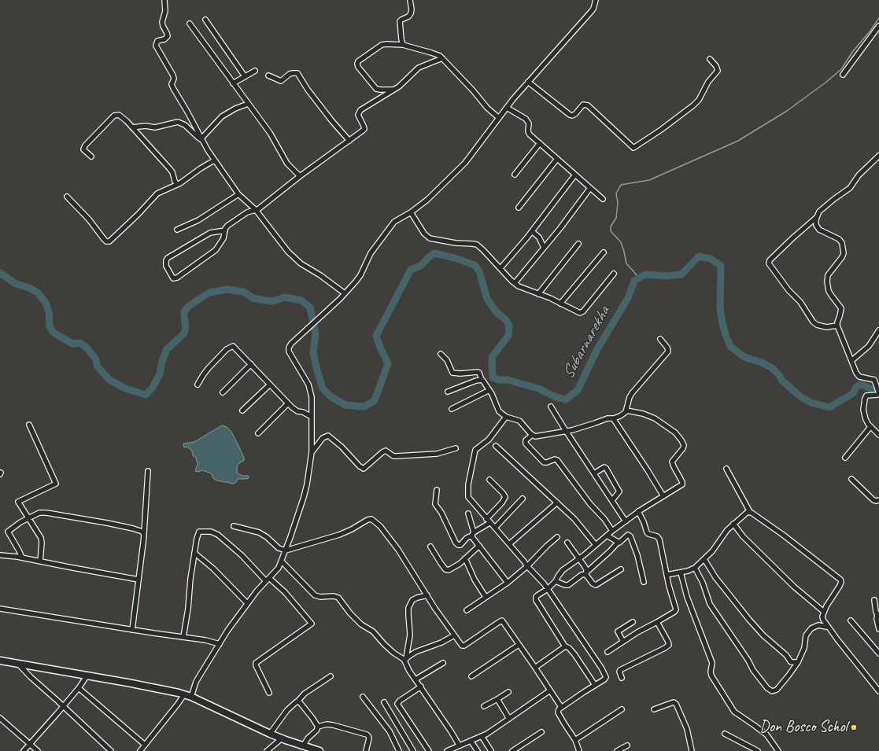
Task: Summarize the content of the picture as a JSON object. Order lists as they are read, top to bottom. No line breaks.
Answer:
{"water":["Subarnarekha"],"places":["Don Bosco Schol"]}
